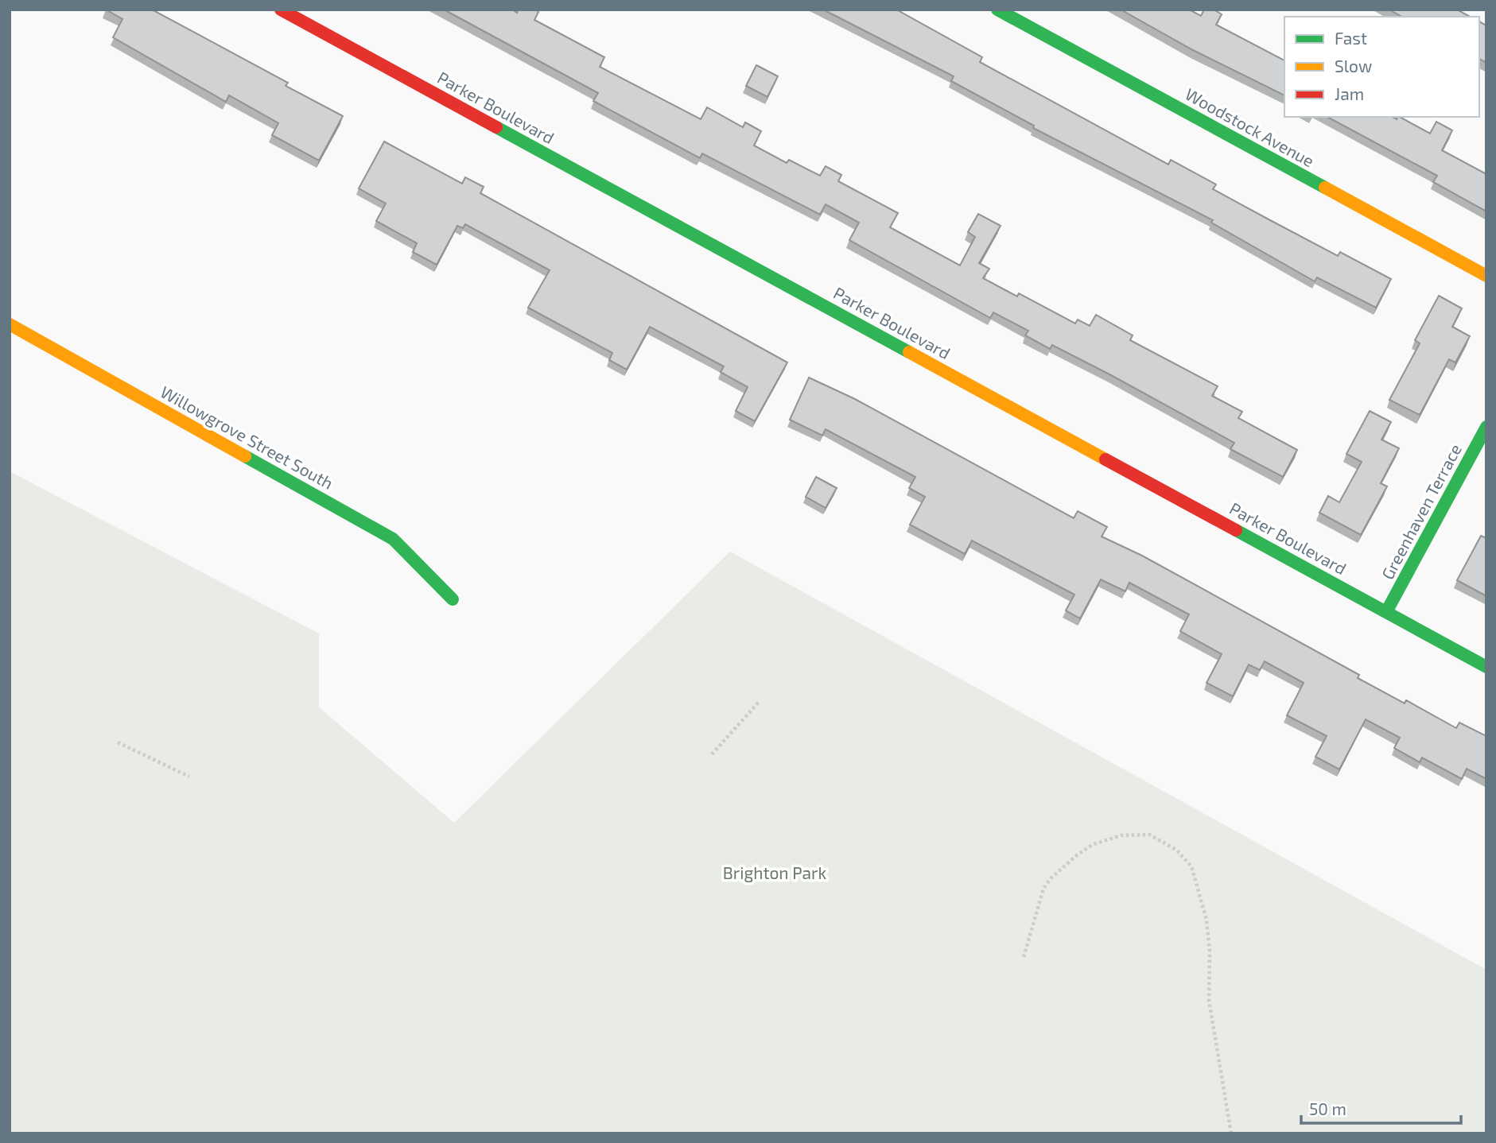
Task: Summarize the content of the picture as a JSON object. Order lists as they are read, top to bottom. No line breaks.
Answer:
{"streets":{"street":["Parker Boulevard","Woodstock Avenue","Willowgrove Street South","Greenhaven Terrace"]},"crossings":[["Parker Boulevard","Greenhaven Terrace"]],"parks":["Brighton Park"],"legend":["Fast","Slow","Jam"],"scale_bar":"50 m"}
